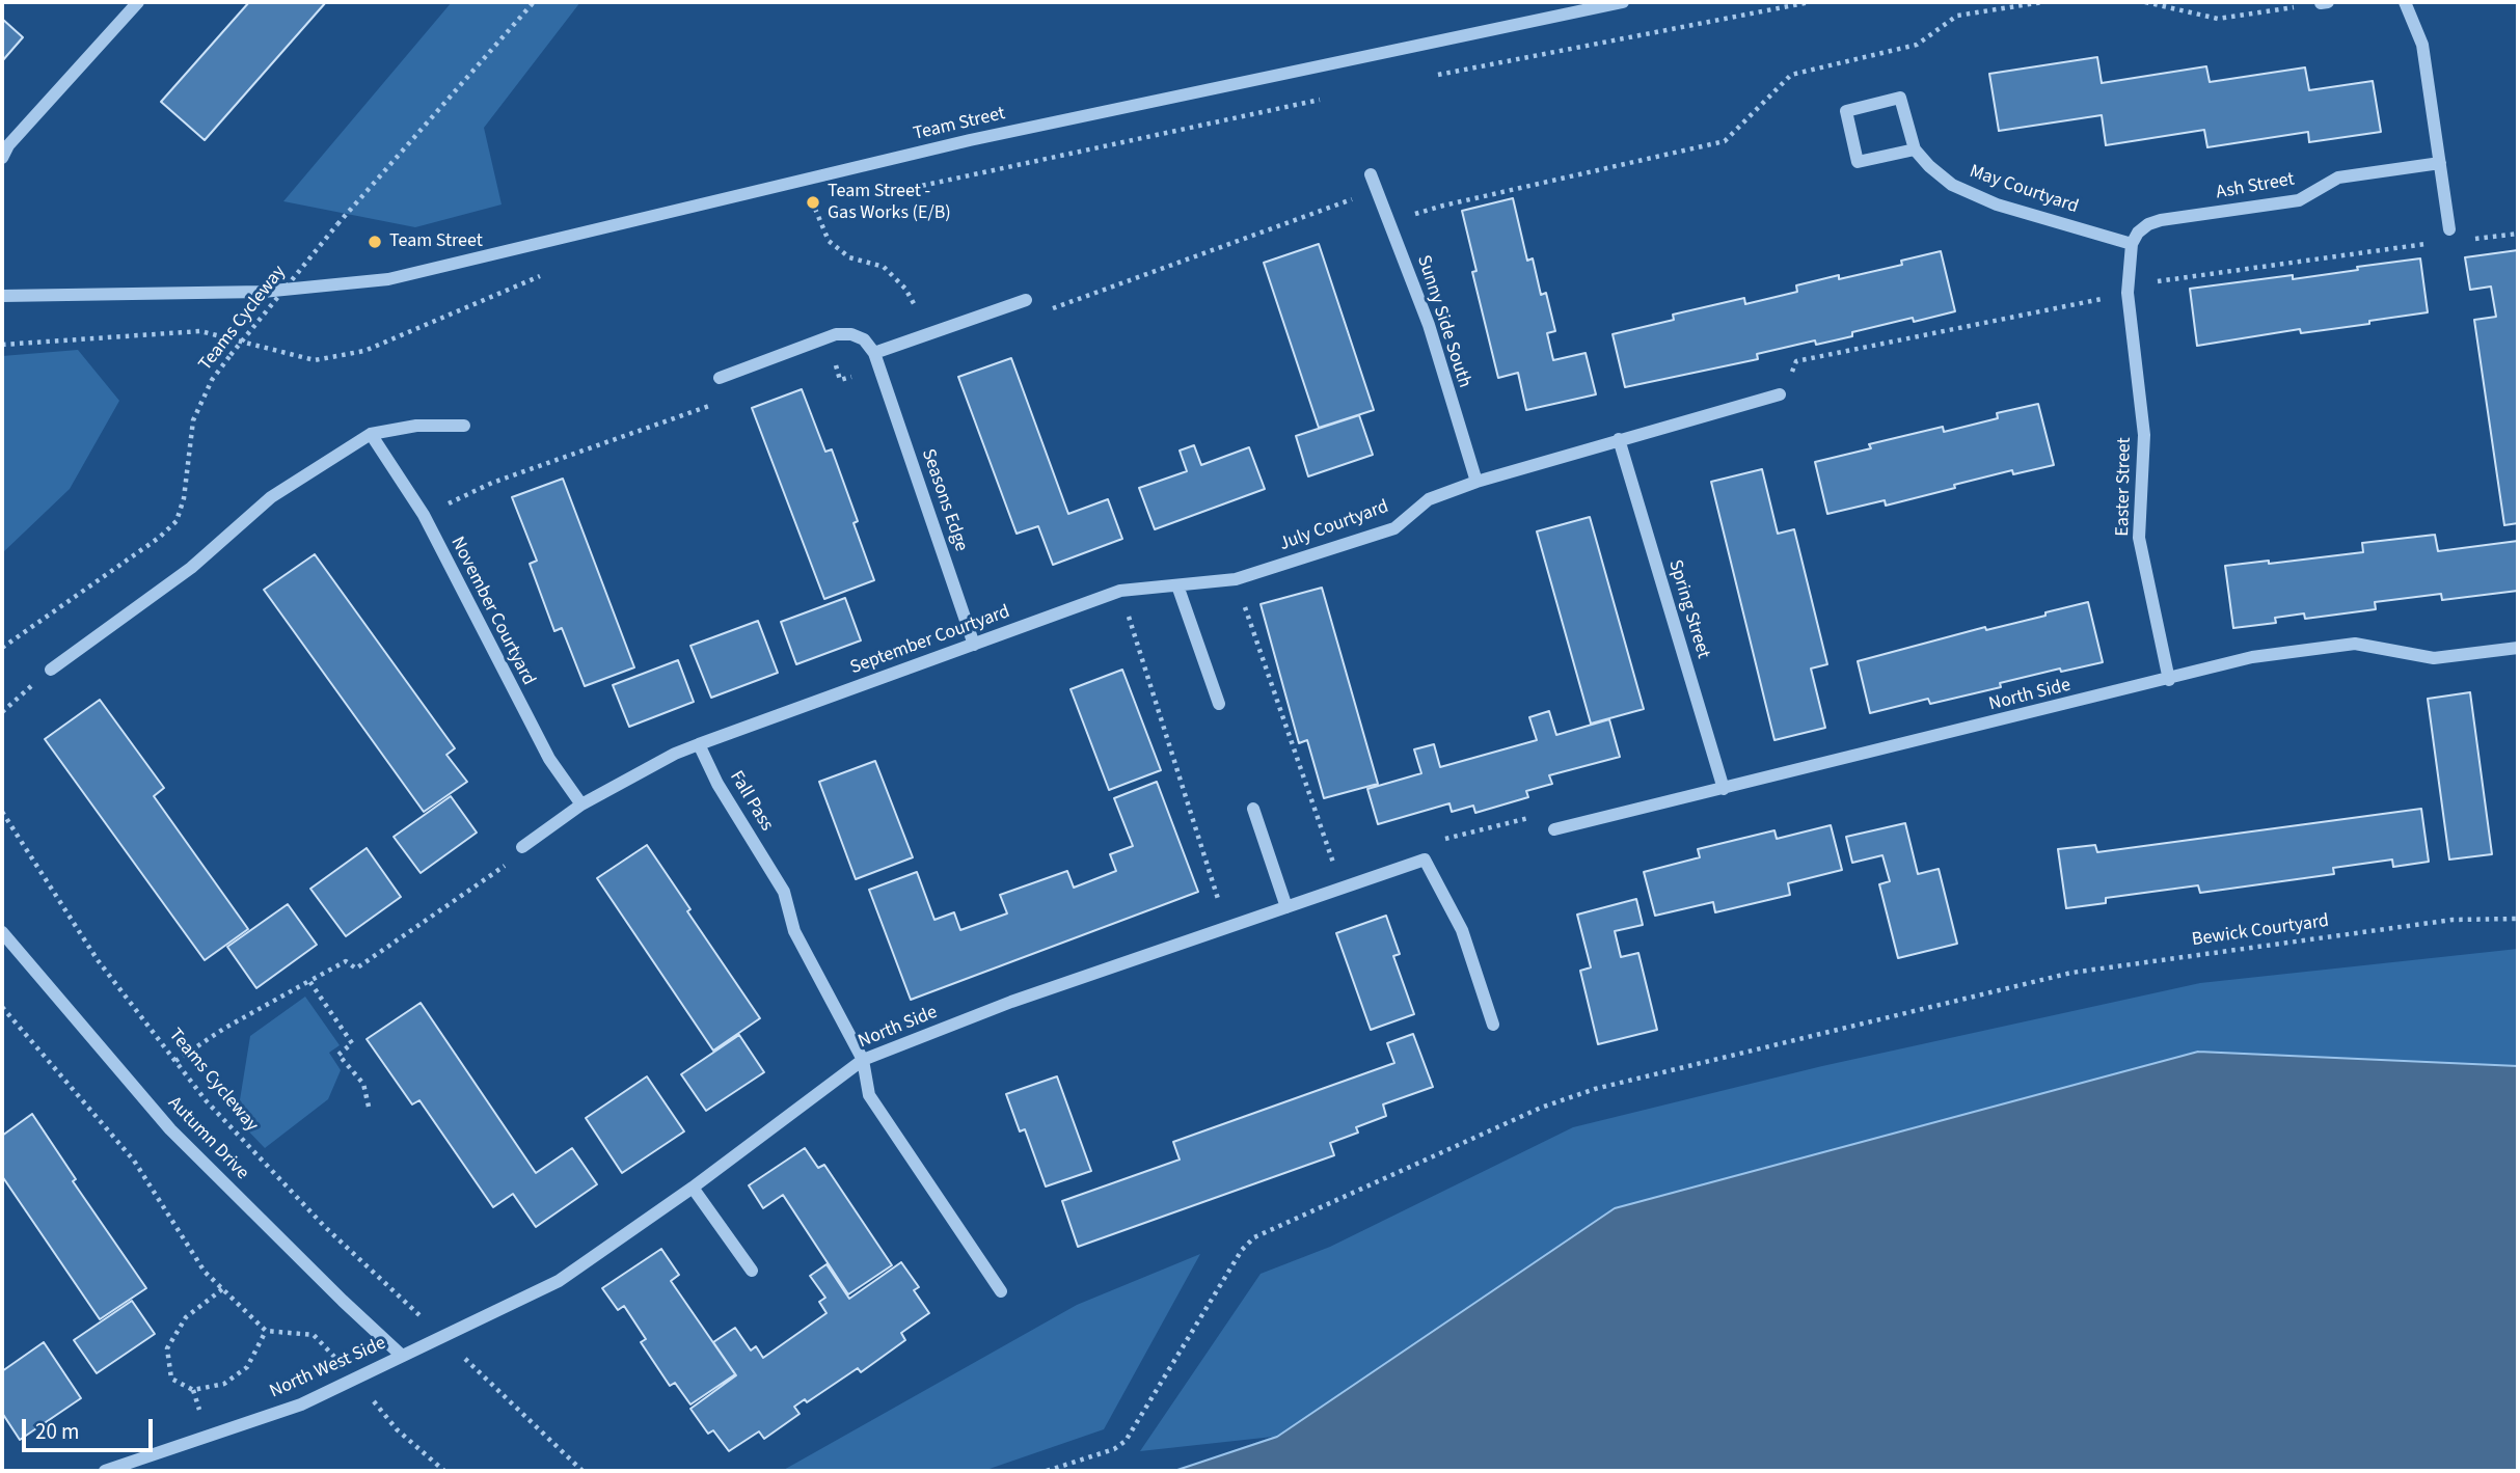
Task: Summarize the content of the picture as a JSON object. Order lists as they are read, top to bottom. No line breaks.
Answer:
{"streets":{"street":["Team Street","Ash Street","May Courtyard","Sunny Side South","Easter Street","Seasons Edge","July Courtyard","Spring Street","November Courtyard","September Courtyard","North Side","Fall Pass","Autumn Drive","North West Side"],"path":["Teams Cycleway","Bewick Courtyard"]},"crossings":[["Ash Street","May Courtyard"],["Ash Street","Easter Street"],["May Courtyard","Easter Street"],["Teams Cycleway","North Side"],["Sunny Side South","July Courtyard"],["Easter Street","North Side"],["Seasons Edge","September Courtyard"],["July Courtyard","Spring Street"],["July Courtyard","September Courtyard"],["Spring Street","North Side"],["September Courtyard","Fall Pass"],["North Side","Fall Pass"],["North Side","Autumn Drive"],["North Side","North West Side"],["Autumn Drive","North West Side"]],"places":["Team Street - Gas Works (E/B)","Team Street"],"scale_bar":"20 m"}
